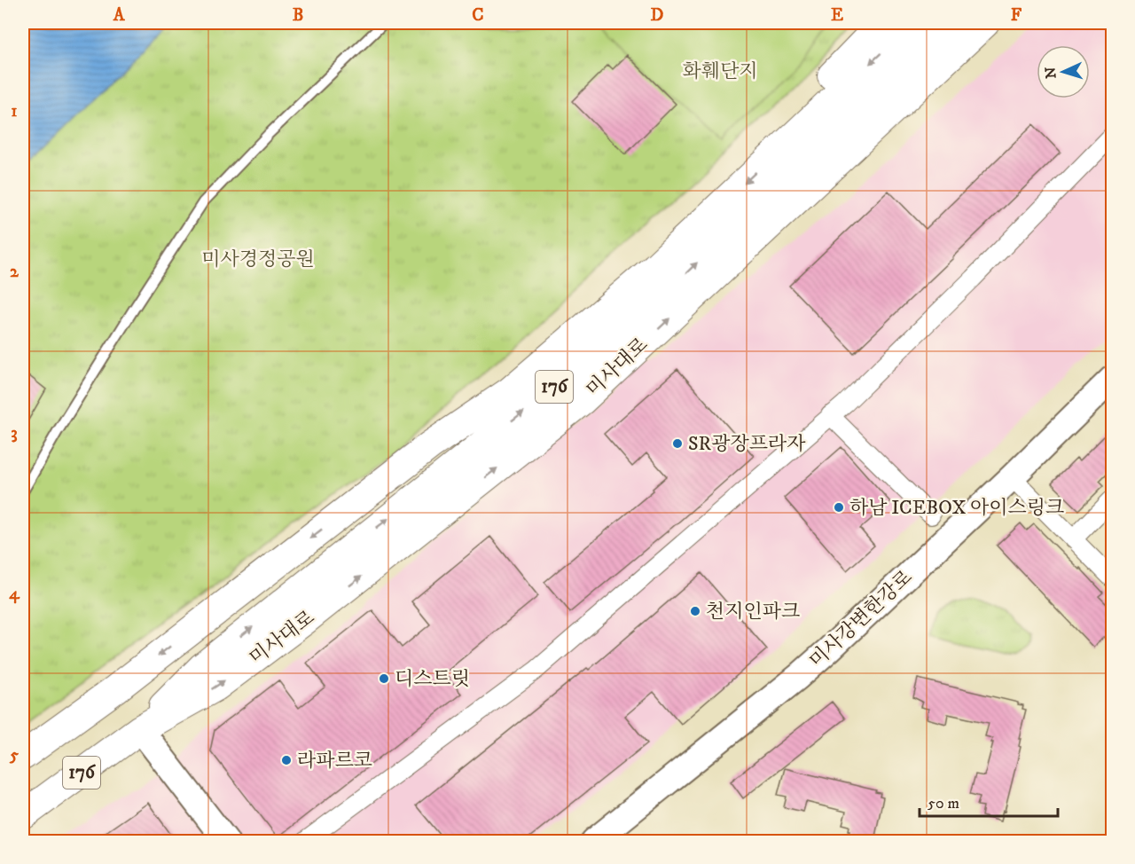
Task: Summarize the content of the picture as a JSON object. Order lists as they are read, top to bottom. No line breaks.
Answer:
{"streets":{"main road":["미사대로","176"],"street":["미사강변한강로"]},"parks":["화훼단지","미사경정공원"],"places":["SR광장프라자","하남 ICEBOX 아이스링크","천지인파크","디스트릿","라파르코"],"scale_bar":"50 m","north":"left","grid":{"columns":["A","B","C","D","E","F"],"rows":["1","2","3","4","5"]}}
